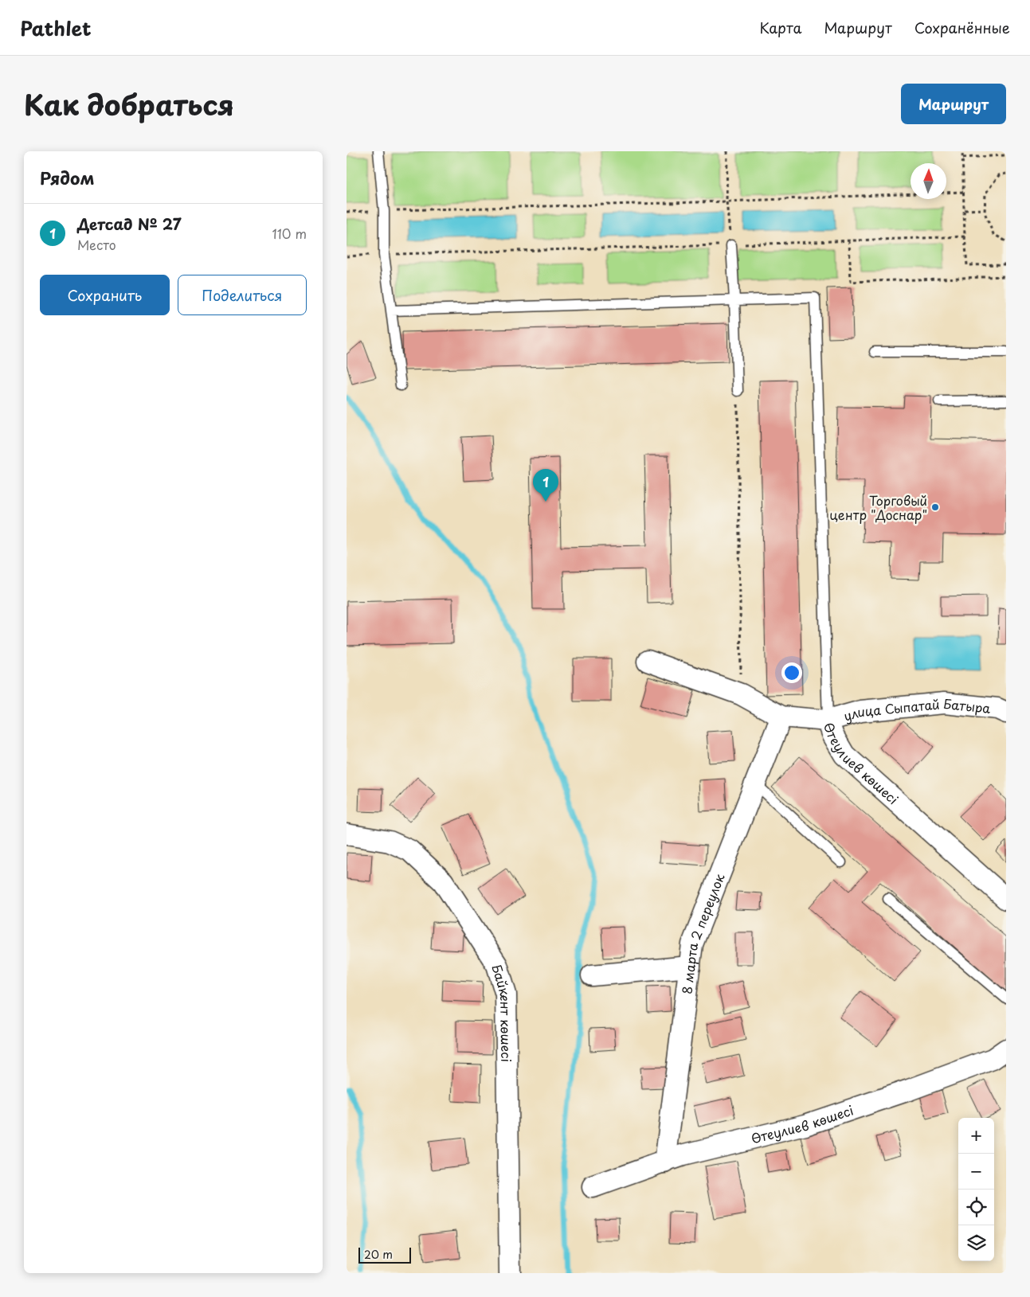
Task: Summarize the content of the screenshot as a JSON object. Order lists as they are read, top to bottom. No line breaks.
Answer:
{"streets":{"street":["улица Сыпатай Батыра","Өтеулиев көшесі","8 марта 2 переулок","Байкент көшесі"]},"crossings":[["улица Сыпатай Батыра","Өтеулиев көшесі"],["Өтеулиев көшесі","8 марта 2 переулок"]],"places":["Торговый центр \"Доснар\""],"scale_bar":"20 m","north":"top","page":{"header":"Pathlet","nav":["Карта","Маршрут","Сохранённые"],"title":"Как добраться","buttons":["Маршрут",["Сохранить","Поделиться"]],"heading":"Рядом","list":[{"mark":"1","name":"Детсад № 27","note":"Место","value":"110 m"}],"pins":"1","map_buttons":["+","−"],"scale":"20 m"}}
